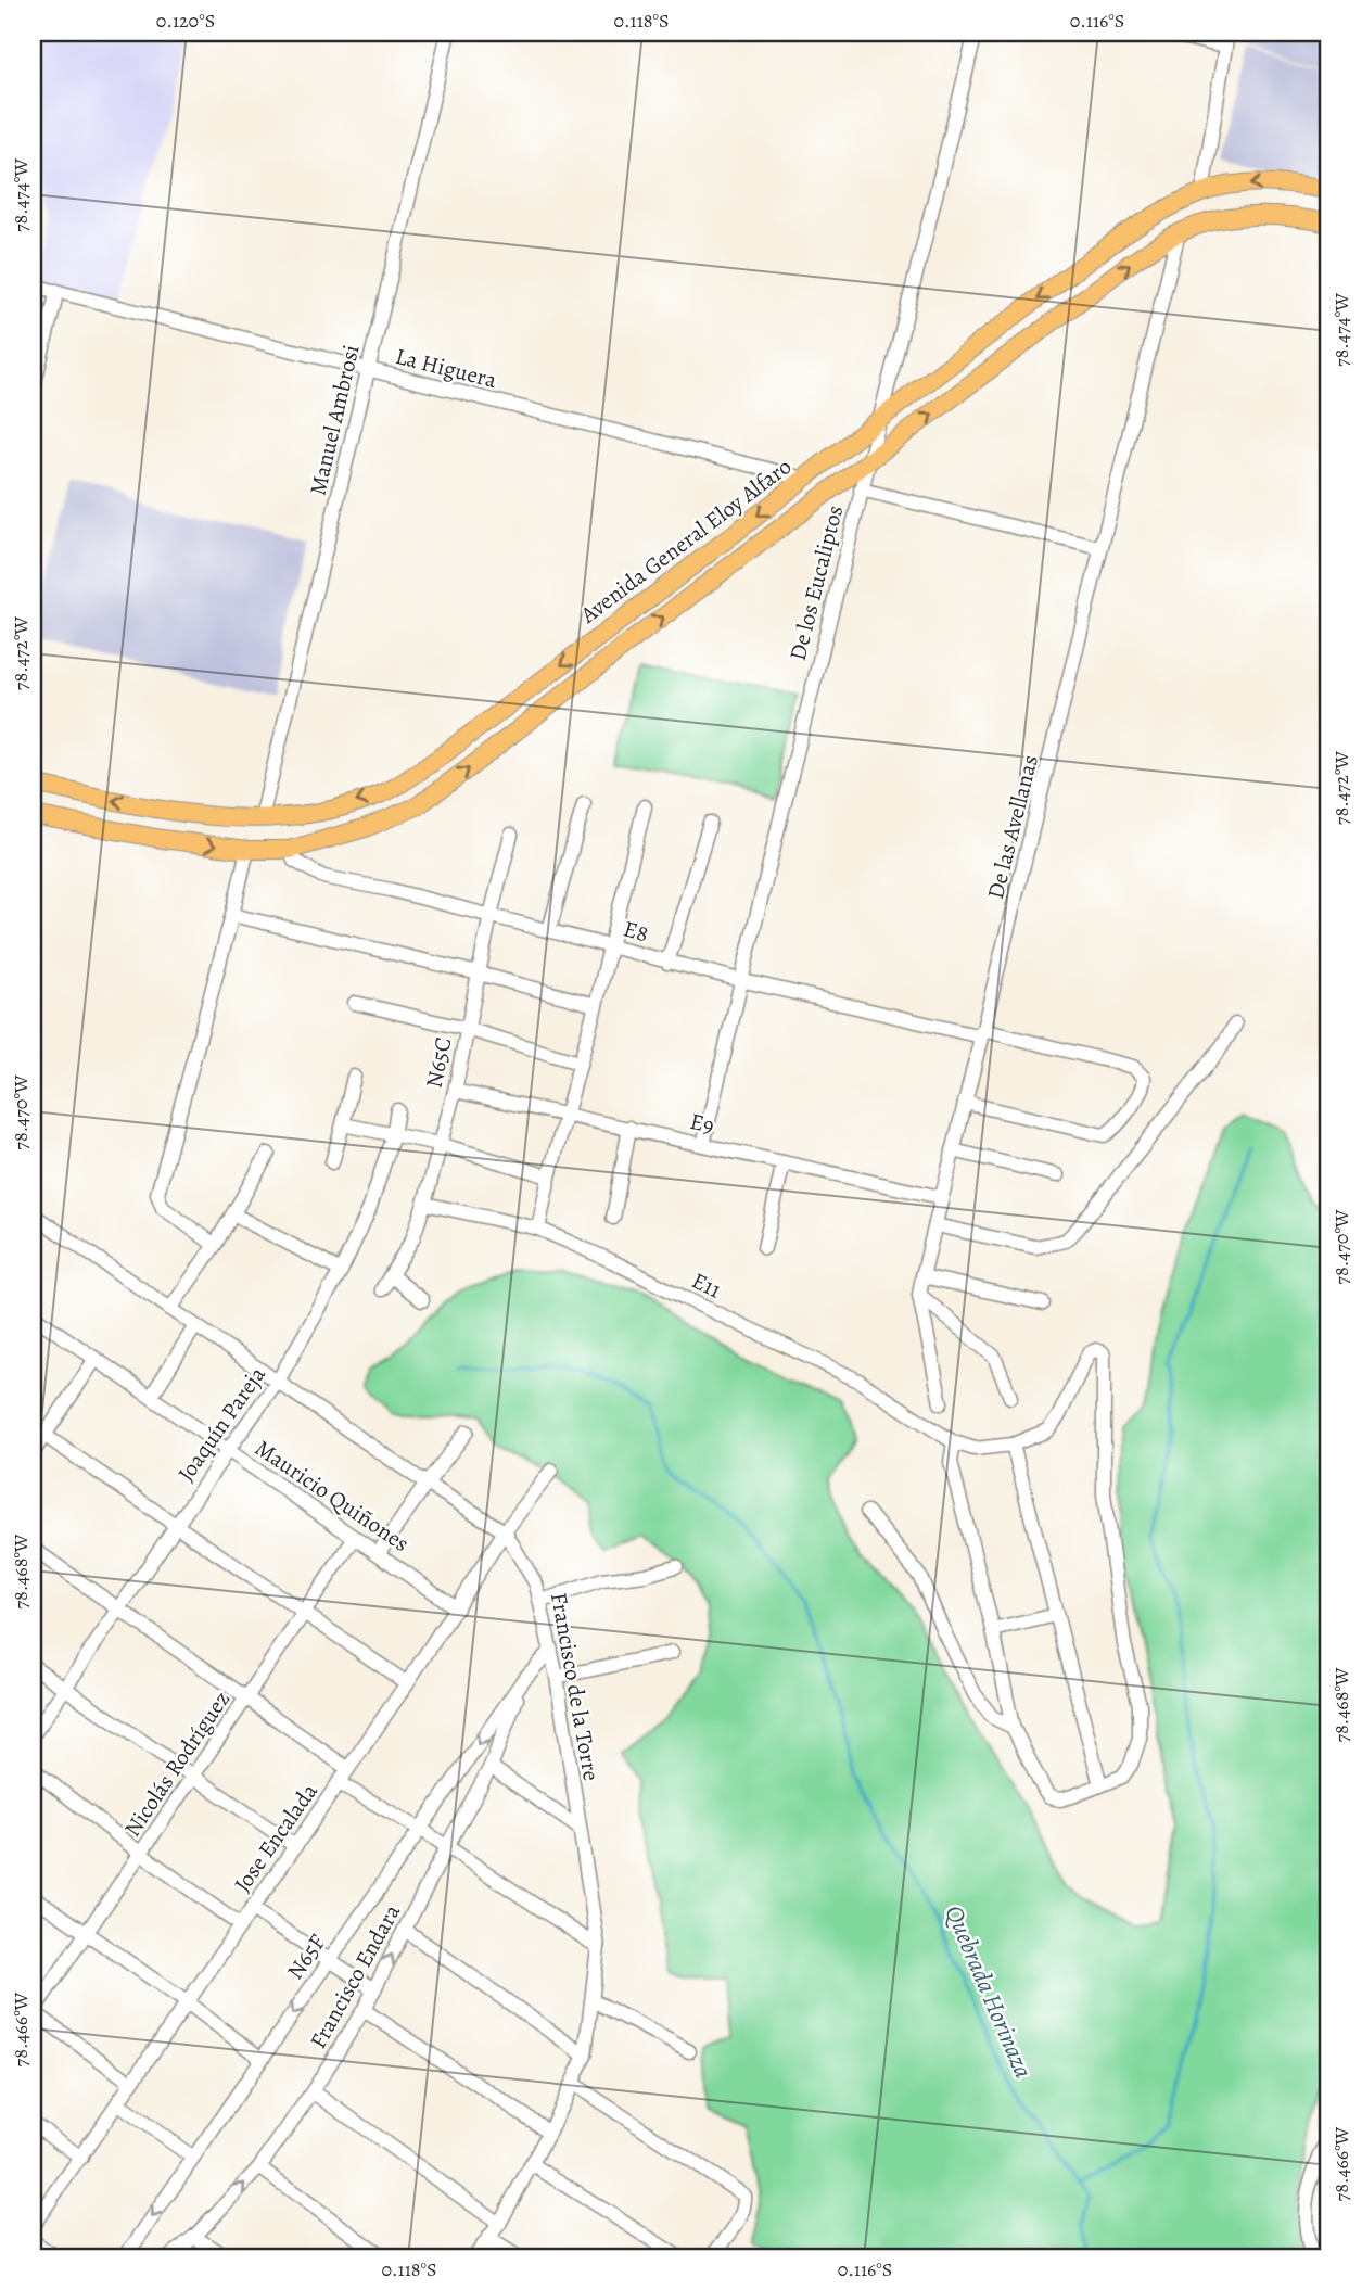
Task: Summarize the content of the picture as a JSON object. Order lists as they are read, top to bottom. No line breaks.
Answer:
{"streets":{"main road":["Avenida General Eloy Alfaro"],"street":["La Higuera","Manuel Ambrosi","De los Eucaliptos","De las Avellanas","E8","N65C","E9","E11","Joaquín Pareja","Mauricio Quiñones","Francisco de la Torre","Nicolás Rodríguez","Jose Encalada","N65F","Francisco Endara"]},"crossings":[["La Higuera","Manuel Ambrosi"],["La Higuera","Avenida General Eloy Alfaro"],["Manuel Ambrosi","Avenida General Eloy Alfaro"],["Avenida General Eloy Alfaro","De los Eucaliptos"],["Avenida General Eloy Alfaro","De las Avellanas"],["Avenida General Eloy Alfaro","E8"],["De los Eucaliptos","E8"],["De los Eucaliptos","E9"],["De las Avellanas","E8"],["De las Avellanas","E9"],["E8","N65C"],["N65C","E9"],["N65C","E11"],["Joaquín Pareja","Mauricio Quiñones"],["Joaquín Pareja","Francisco de la Torre"],["Mauricio Quiñones","Nicolás Rodríguez"],["Mauricio Quiñones","Jose Encalada"],["Francisco de la Torre","Jose Encalada"],["N65F","Francisco Endara"]],"one_way":["N65F"],"water":["Quebrada Horinaza"],"coordinates":["0.120°S","0.118°S","0.116°S","78.474°W","78.472°W","78.470°W","78.468°W","78.466°W"]}
